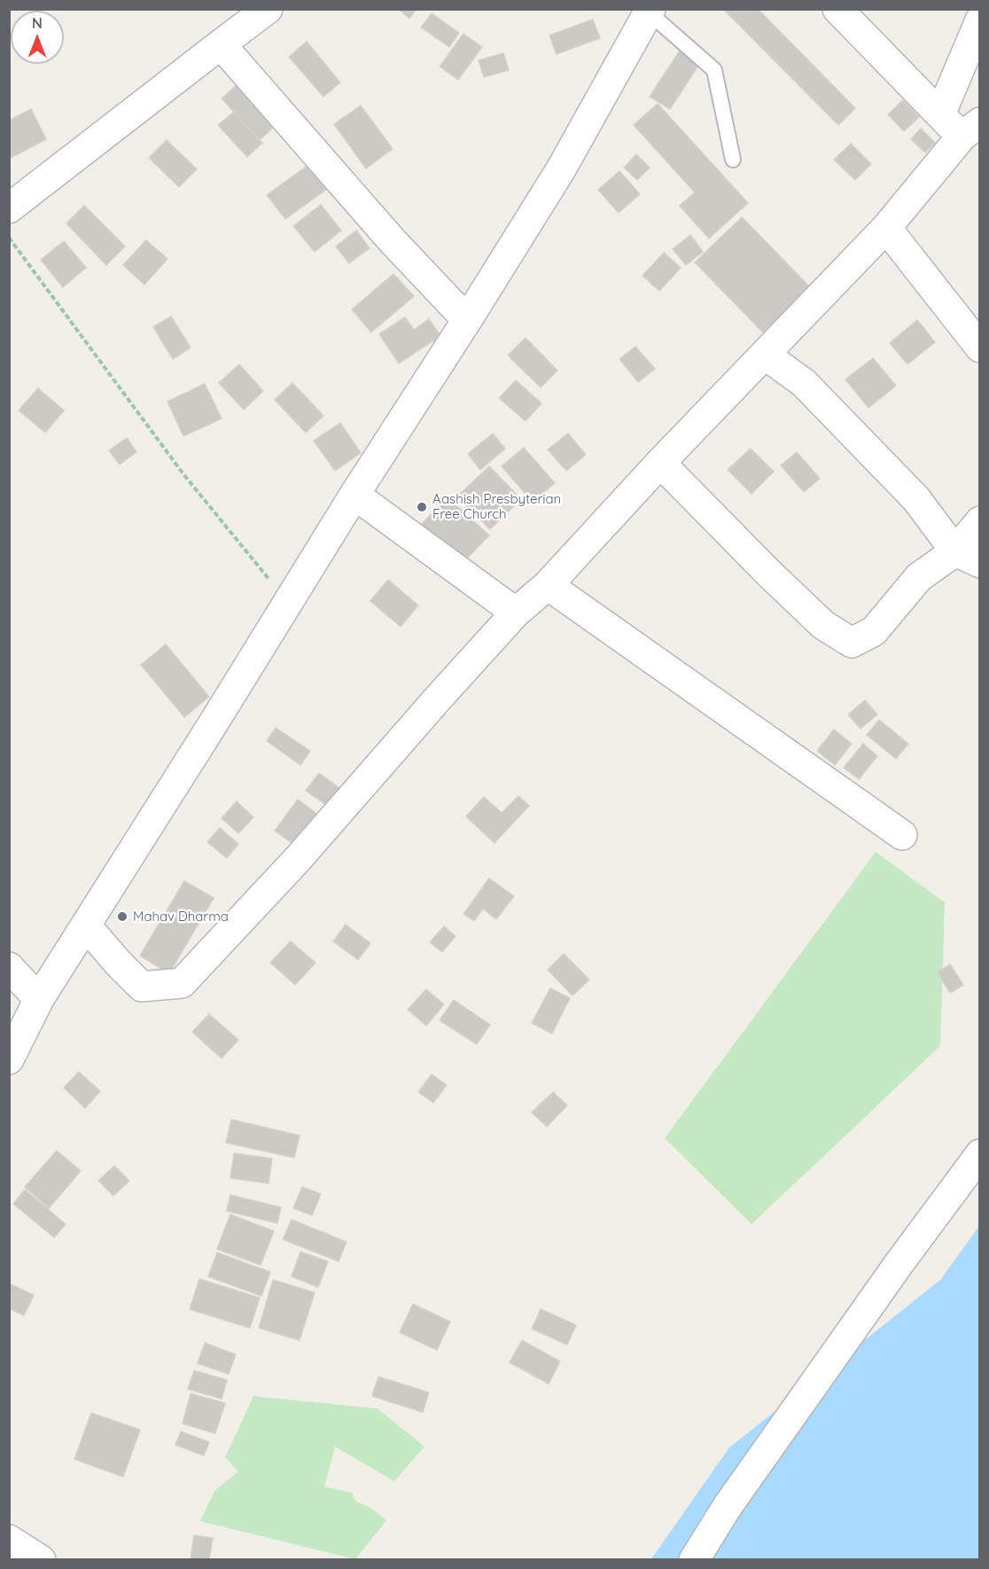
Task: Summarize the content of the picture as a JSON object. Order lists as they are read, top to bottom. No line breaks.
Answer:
{"places":["Aashish Presbyterian Free Church","Mahav Dharma"],"north":"top"}
